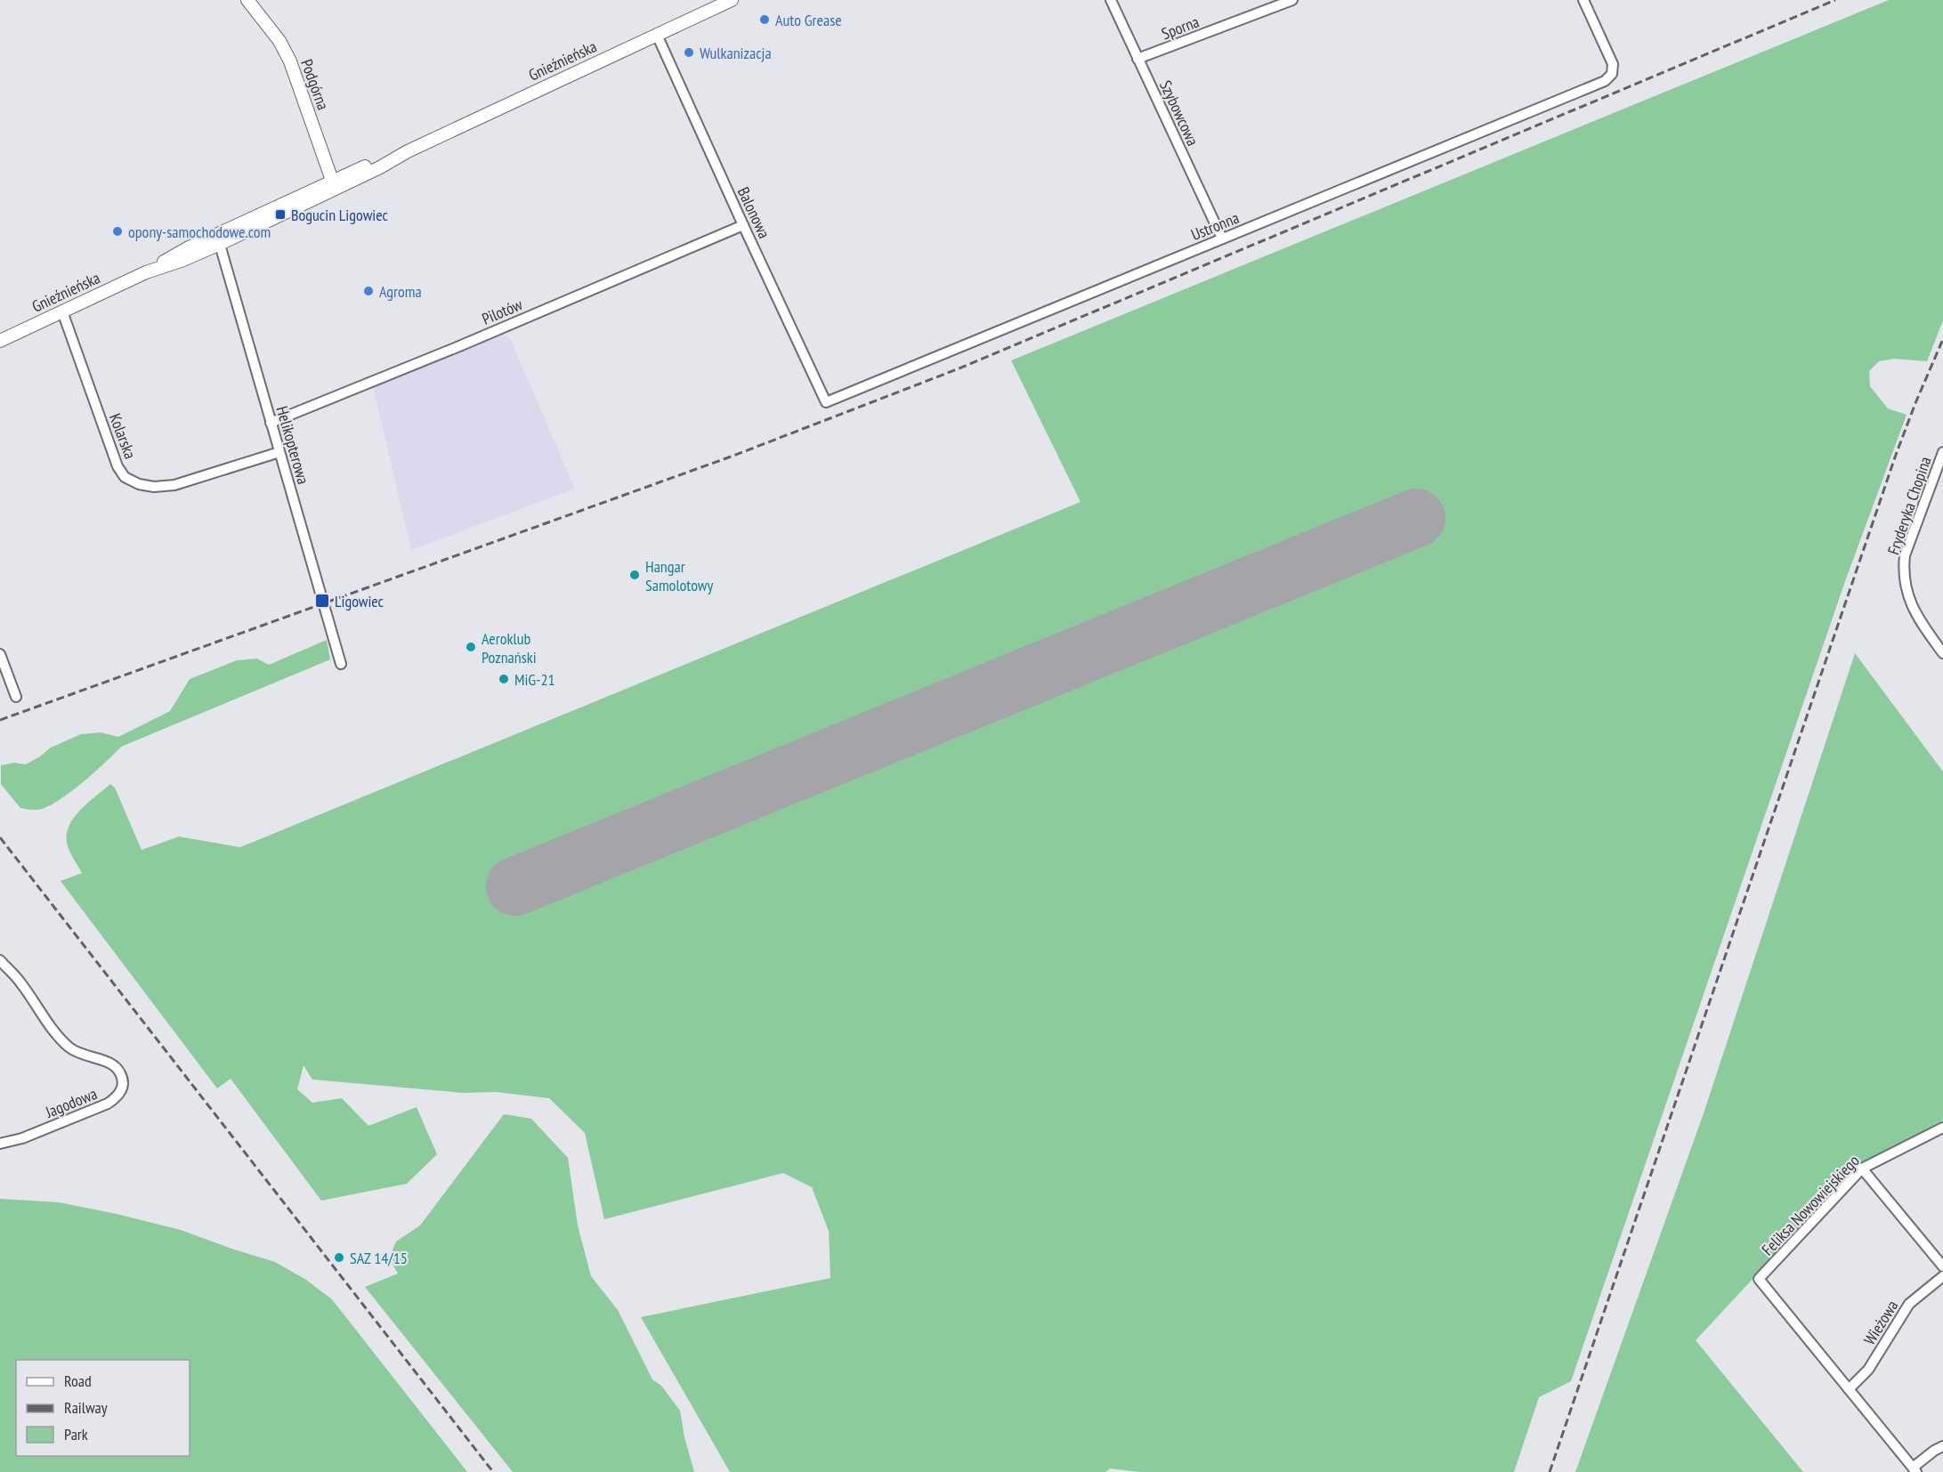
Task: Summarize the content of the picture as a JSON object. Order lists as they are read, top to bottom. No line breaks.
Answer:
{"streets":{"main road":["Gnieźnieńska","Podgórna"],"street":["Sporna","Szybowcowa","Balonowa","Ustronna","Pilotów","Kolarska","Helikopterowa","Fryderyka Chopina","Jagodowa","Feliksa Nowowiejskiego","Wieżowa"]},"crossings":[["Sporna","Szybowcowa"],["Gnieźnieńska","Podgórna"],["Gnieźnieńska","Balonowa"],["Gnieźnieńska","Kolarska"],["Gnieźnieńska","Helikopterowa"],["Szybowcowa","Ustronna"],["Balonowa","Ustronna"],["Balonowa","Pilotów"],["Pilotów","Helikopterowa"],["Kolarska","Helikopterowa"],["Feliksa Nowowiejskiego","Wieżowa"]],"places":{"other":["Auto Grease","Wulkanizacja","opony-samochodowe.com","Agroma","Hangar Samolotowy","Aeroklub Poznański","MiG-21","SAZ 14/15"],"transit":["Bogucin Ligowiec","Ligowiec"]},"legend":["Road","Railway","Park"]}
